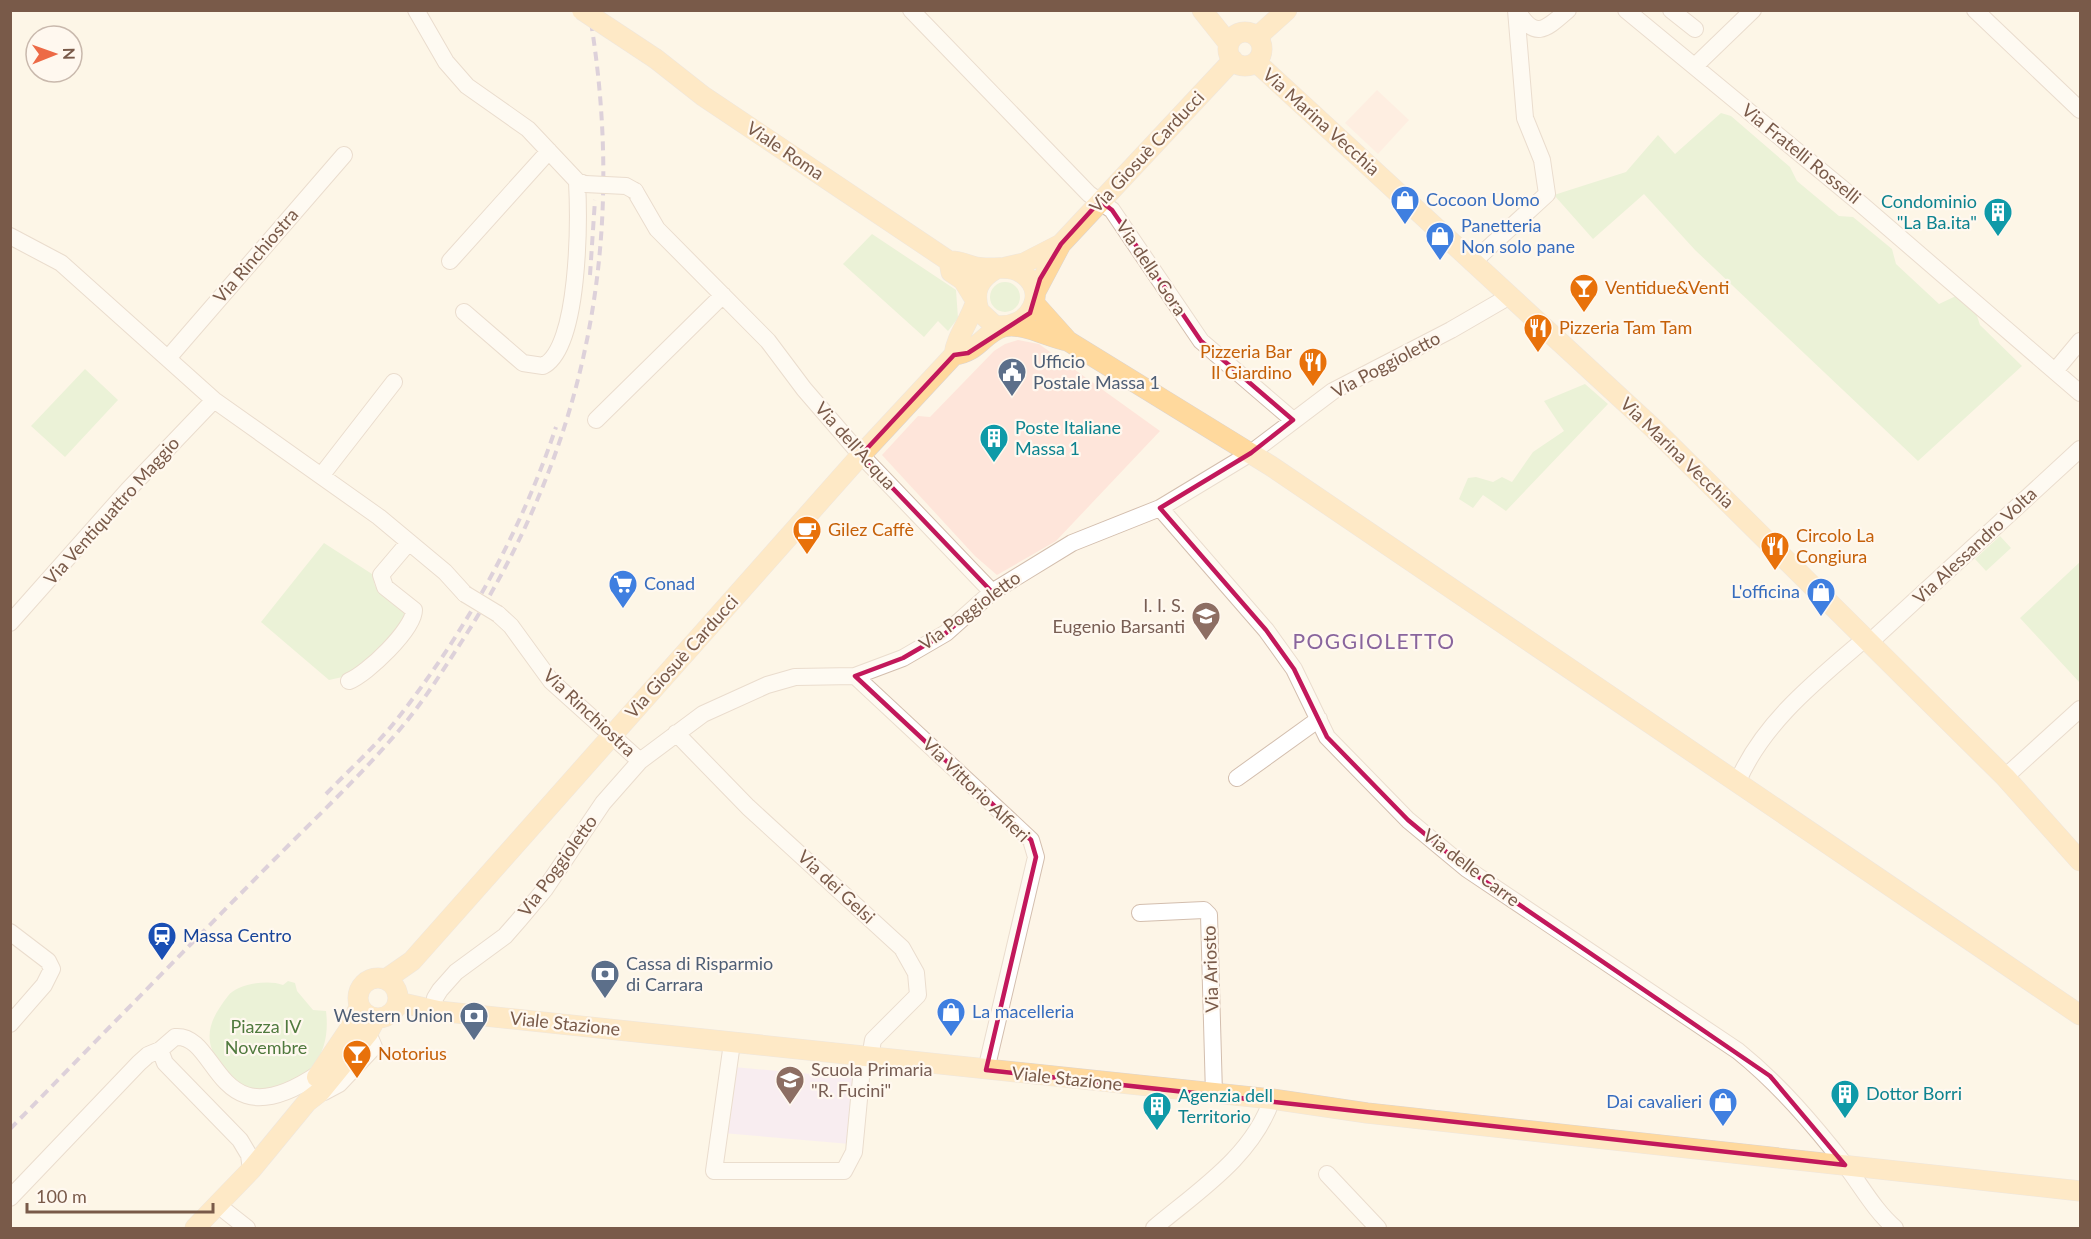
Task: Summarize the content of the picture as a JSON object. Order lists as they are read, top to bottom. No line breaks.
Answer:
{"streets":{"main road":["Via Marina Vecchia","Viale Roma","Via Giosuè Carducci","Viale Stazione"],"street":["Via Fratelli Rosselli","Via Rinchiostra","Via della Gora","Via Poggioletto","Via dell'Acqua","Via Ventiquattro Maggio","Via Alessandro Volta","Via Vittorio Alfieri","Via delle Carre","Via dei Gelsi","Via Ariosto"]},"crossings":[["Via Marina Vecchia","Via Giosuè Carducci"],["Via Marina Vecchia","Via Poggioletto"],["Via Marina Vecchia","Via Alessandro Volta"],["Viale Roma","Via Giosuè Carducci"],["Via Giosuè Carducci","Via Rinchiostra"],["Via Giosuè Carducci","Via della Gora"],["Via Giosuè Carducci","Via dell'Acqua"],["Via Giosuè Carducci","Viale Stazione"],["Via Rinchiostra","Via Poggioletto"],["Via Rinchiostra","Via Ventiquattro Maggio"],["Via della Gora","Via Poggioletto"],["Via Poggioletto","Via dell'Acqua"],["Via Poggioletto","Via Vittorio Alfieri"],["Via Poggioletto","Via delle Carre"],["Via Poggioletto","Via dei Gelsi"],["Via Poggioletto","Viale Stazione"],["Via Vittorio Alfieri","Viale Stazione"],["Via delle Carre","Viale Stazione"],["Via dei Gelsi","Viale Stazione"],["Via Ariosto","Viale Stazione"]],"districts":["POGGIOLETTO"],"parks":["Piazza IV Novembre"],"places":{"shop":["Cocoon Uomo","Panetteria Non solo pane","L'officina","La macelleria","Dai cavalieri"],"building":["Condominio \"La Ba.ita\"","Poste Italiane Massa 1","Dottor Borri","Agenzia dell Territorio"],"bar":["Ventidue&Venti","Notorius"],"restaurant":["Pizzeria Tam Tam","Pizzeria Bar Il Giardino","Circolo La Congiura"],"public building":["Ufficio Postale Massa 1"],"cafe":["Gilez Caffè"],"supermarket":["Conad"],"school or university":["I. I. S. Eugenio Barsanti","Scuola Primaria \"R. Fucini\""],"station":["Massa Centro"],"bank":["Cassa di Risparmio di Carrara","Western Union"]},"scale_bar":"100 m","north":"right"}
